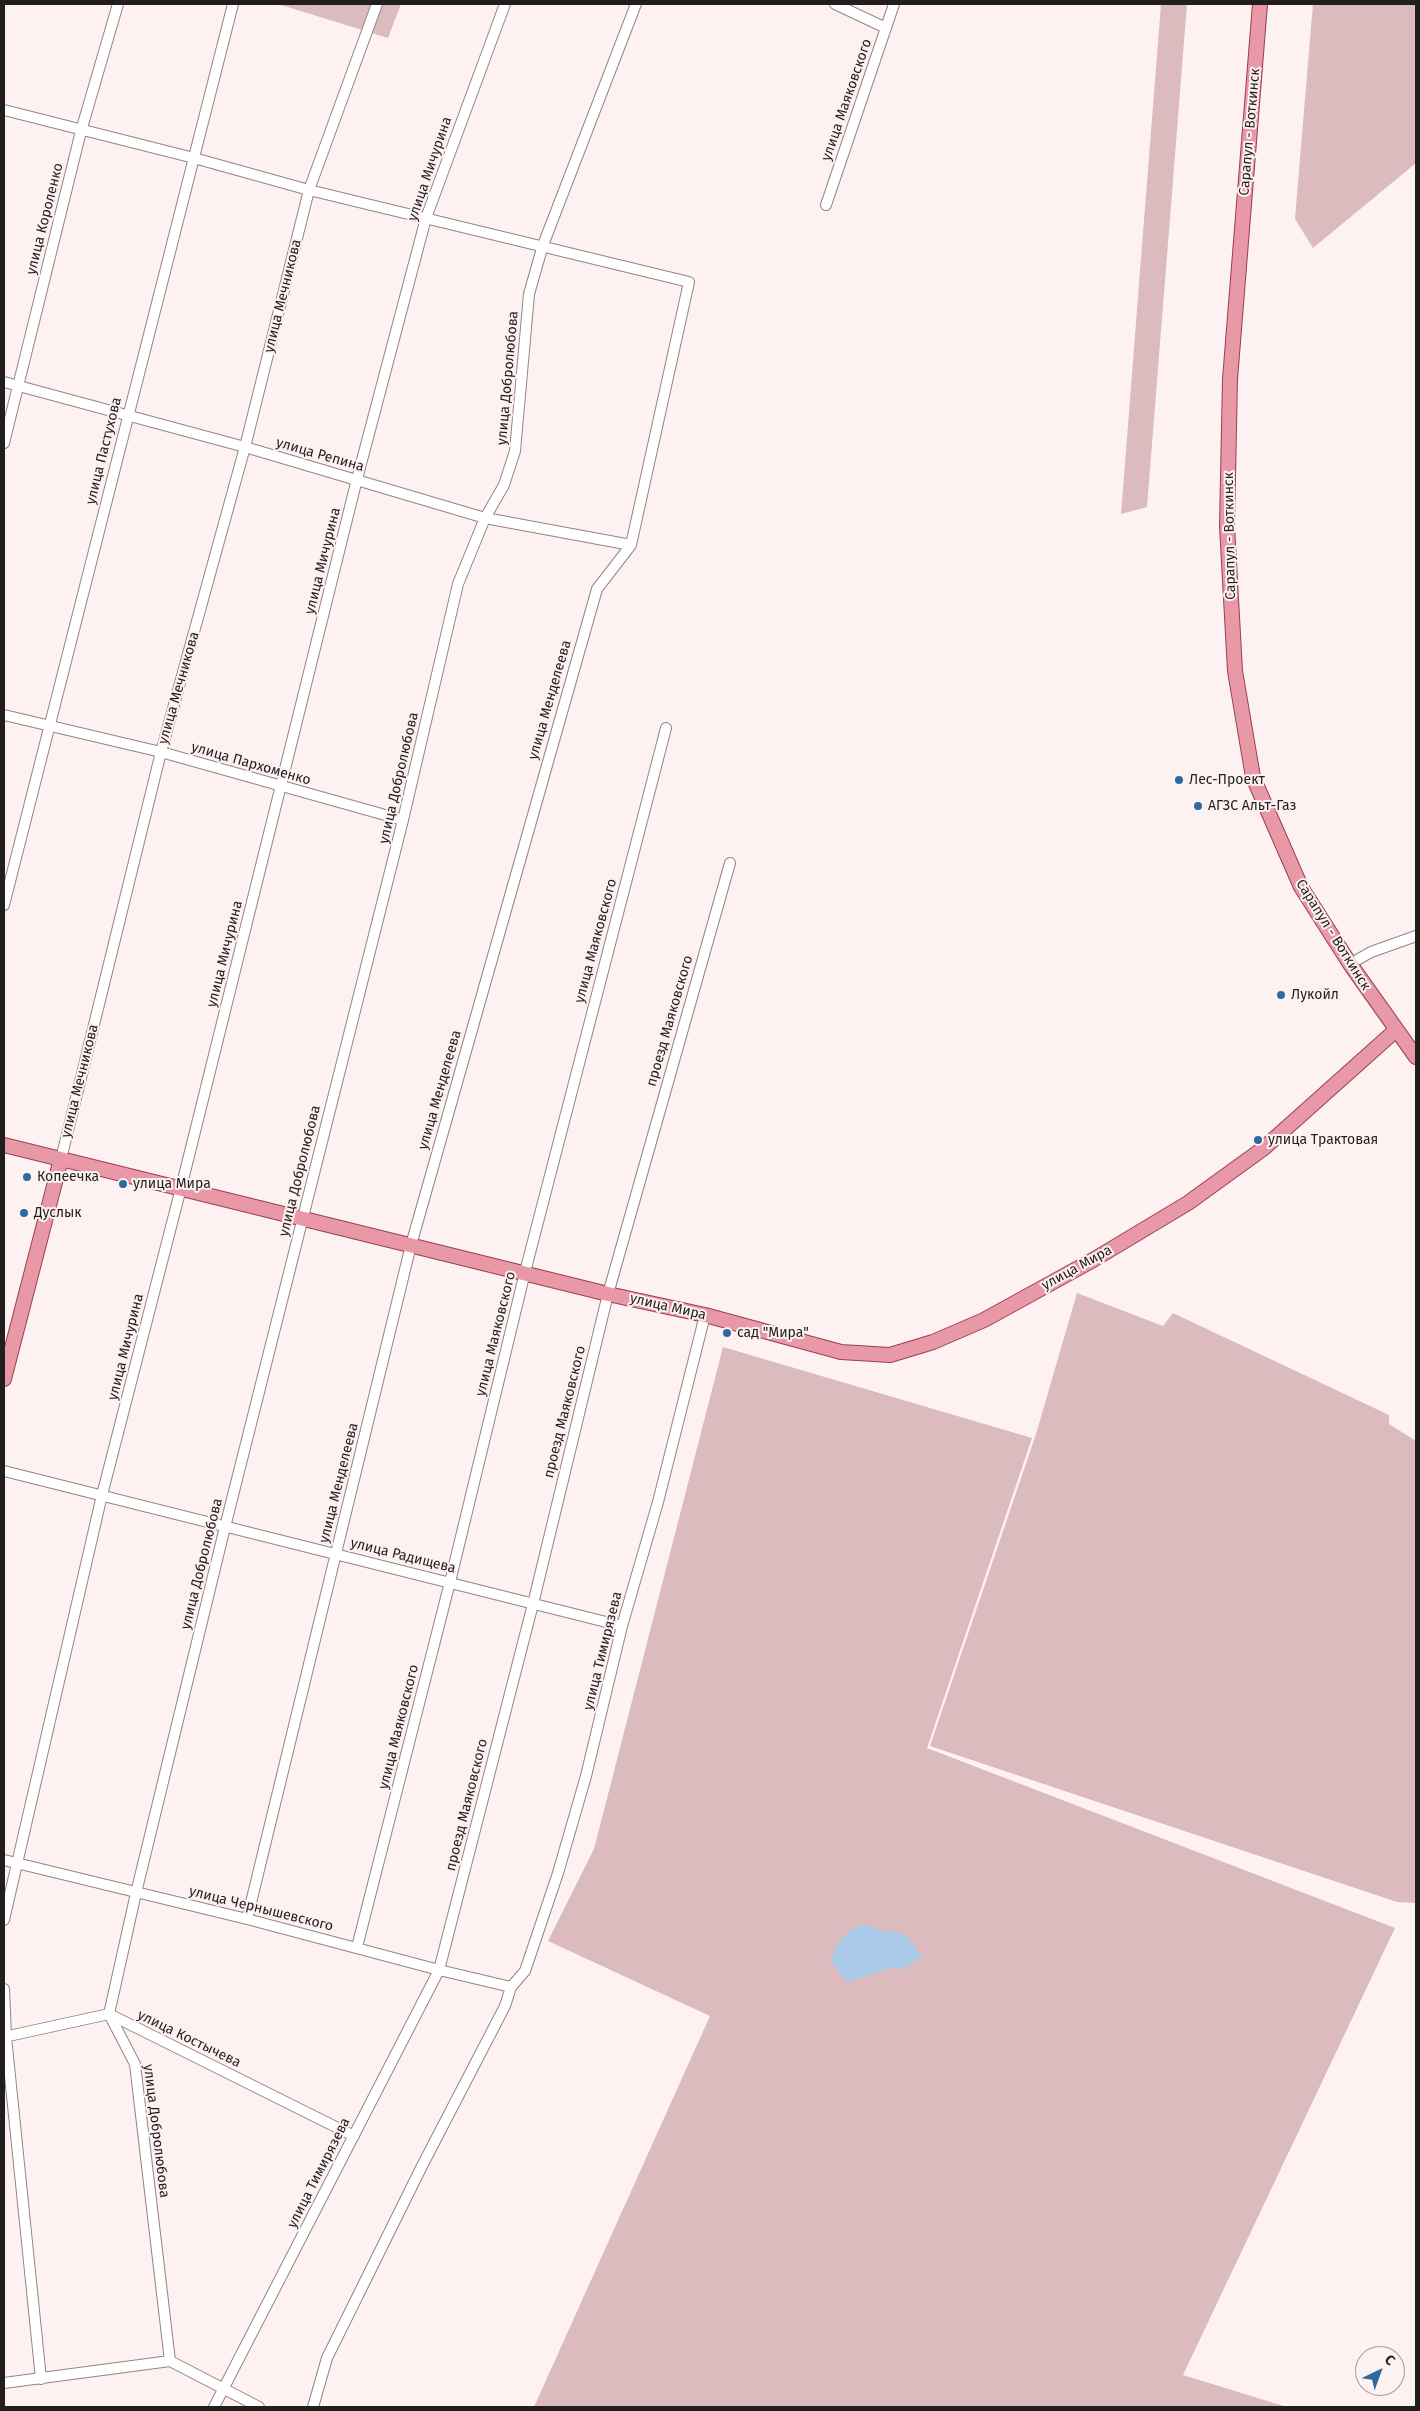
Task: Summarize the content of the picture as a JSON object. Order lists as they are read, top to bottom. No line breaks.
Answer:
{"streets":{"main road":["Сарапул - Воткинск","улица Мечникова","улица Мира"],"street":["улица Маяковского","улица Мичурина","улица Короленко","улица Добролюбова","улица Пастухова","улица Репина","улица Менделеева","улица Пархоменко","проезд Маяковского","улица Радищева","улица Тимирязева","улица Чернышевского","улица Костычева"]},"crossings":[["улица Маяковского","улица Мира"],["улица Маяковского","улица Радищева"],["улица Маяковского","улица Чернышевского"],["Сарапул - Воткинск","улица Мира"],["улица Мичурина","улица Репина"],["улица Мичурина","улица Пархоменко"],["улица Мичурина","улица Мира"],["улица Мичурина","улица Радищева"],["улица Мичурина","улица Чернышевского"],["улица Короленко","улица Репина"],["улица Мечникова","улица Репина"],["улица Мечникова","улица Пархоменко"],["улица Мечникова","улица Мира"],["улица Добролюбова","улица Репина"],["улица Добролюбова","улица Менделеева"],["улица Добролюбова","улица Пархоменко"],["улица Добролюбова","улица Мира"],["улица Добролюбова","улица Радищева"],["улица Добролюбова","улица Чернышевского"],["улица Добролюбова","улица Костычева"],["улица Пастухова","улица Репина"],["улица Пастухова","улица Пархоменко"],["улица Репина","улица Менделеева"],["улица Менделеева","улица Мира"],["улица Менделеева","улица Радищева"],["улица Менделеева","улица Чернышевского"],["проезд Маяковского","улица Мира"],["проезд Маяковского","улица Радищева"],["проезд Маяковского","улица Тимирязева"],["проезд Маяковского","улица Чернышевского"],["улица Мира","улица Тимирязева"],["улица Радищева","улица Тимирязева"],["улица Тимирязева","улица Чернышевского"],["улица Тимирязева","улица Костычева"]],"places":["Лес-Проект","АГЗС Альт-Газ","Лукойл","улица Трактовая","Копеечка","улица Мира","Дуслык","сад \"Мира\""],"north":"top right"}
